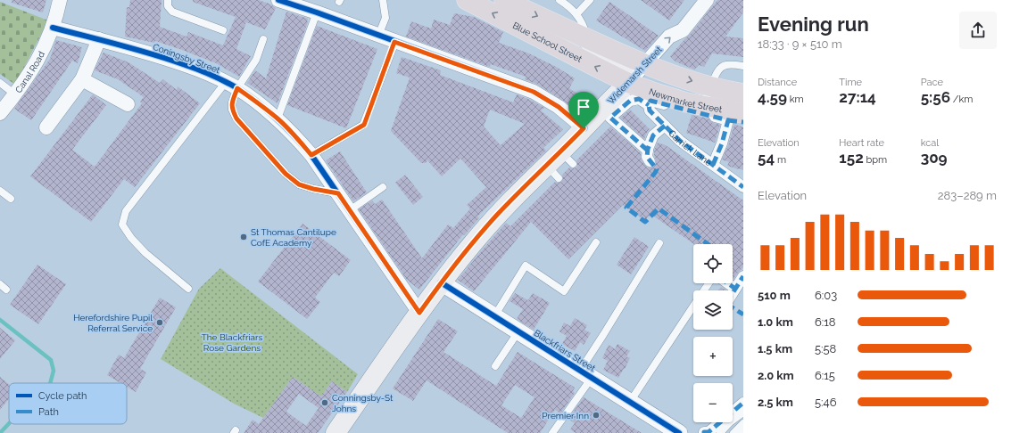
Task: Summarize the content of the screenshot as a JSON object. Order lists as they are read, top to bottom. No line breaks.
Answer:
{"streets":{"highway":["Blue School Street","Newmarket Street"],"main road":["Widemarsh Street"],"street":["Coningsby Street","Canal Road","Garrick Lane","Blackfriars Street"]},"crossings":[["Blue School Street","Widemarsh Street"],["Blue School Street","Newmarket Street"],["Coningsby Street","Canal Road"],["Coningsby Street","Widemarsh Street"],["Widemarsh Street","Newmarket Street"],["Widemarsh Street","Blackfriars Street"]],"parks":["The Blackfriars Rose Gardens"],"places":["St Thomas Cantilupe CofE Academy","Herefordshire Pupil Referral Service","Conningsby-St Johns","Premier Inn"],"legend":["Cycle path","Path"],"page":{"heading":["Evening run","18:33 · 9 × 510 m"],"stats":[["Distance","4.59 km"],["Time","27:14"],["Pace","5:56 /km"],["Elevation","54 m"],["Heart rate","152 bpm"],["kcal","309"]],"chart":["Elevation","283–289 m"],"map_buttons":["+","−"],"list":[{"name":"510 m","note":"6:03"},{"name":"1.0 km","note":"6:18"},{"name":"1.5 km","note":"5:58"},{"name":"2.0 km","note":"6:15"},{"name":"2.5 km","note":"5:46"}]}}
